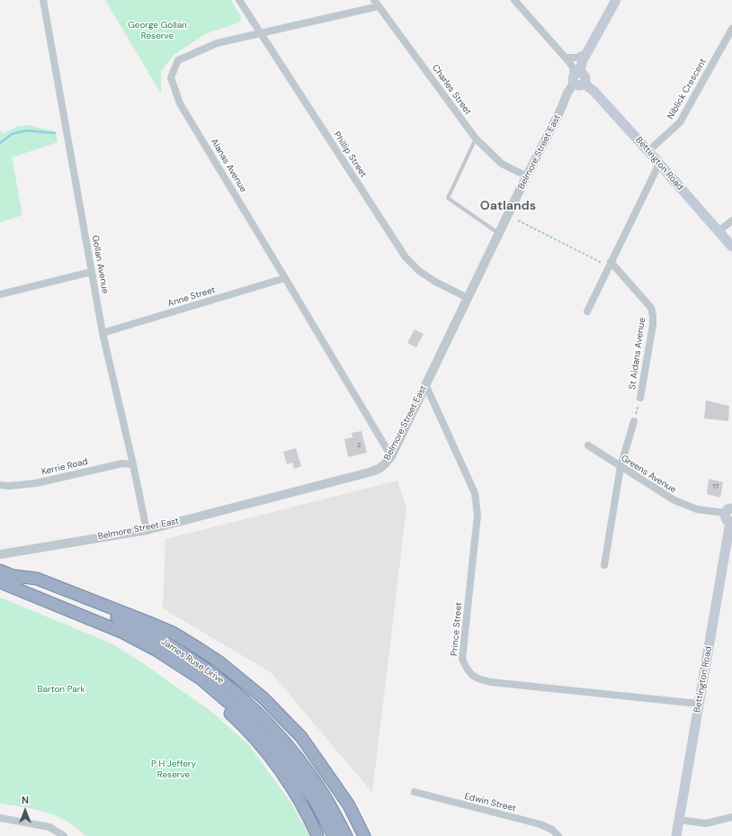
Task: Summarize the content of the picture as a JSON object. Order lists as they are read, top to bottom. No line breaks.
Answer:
{"streets":{"highway":["James Ruse Drive"],"main road":["Bettington Road"],"street":["Niblick Crescent","Charles Street","Belmore Street East","Phillip Street","Alanas Avenue","Gollan Avenue","Anne Street","St Aidans Avenue","Kerrie Road","Greens Avenue","Prince Street","Edwin Street"]},"crossings":[["Niblick Crescent","Bettington Road"],["Charles Street","Belmore Street East"],["Charles Street","Alanas Avenue"],["Belmore Street East","Phillip Street"],["Belmore Street East","Bettington Road"],["Belmore Street East","Alanas Avenue"],["Belmore Street East","Gollan Avenue"],["Belmore Street East","Prince Street"],["Phillip Street","Alanas Avenue"],["Bettington Road","Greens Avenue"],["Bettington Road","Prince Street"],["Alanas Avenue","Anne Street"],["Gollan Avenue","Anne Street"],["Gollan Avenue","Kerrie Road"]],"districts":["Oatlands"],"parks":["George Gollan Reserve","Barton Park","P H Jeffery Reserve"],"house_numbers":["2","17"],"north":"top"}
